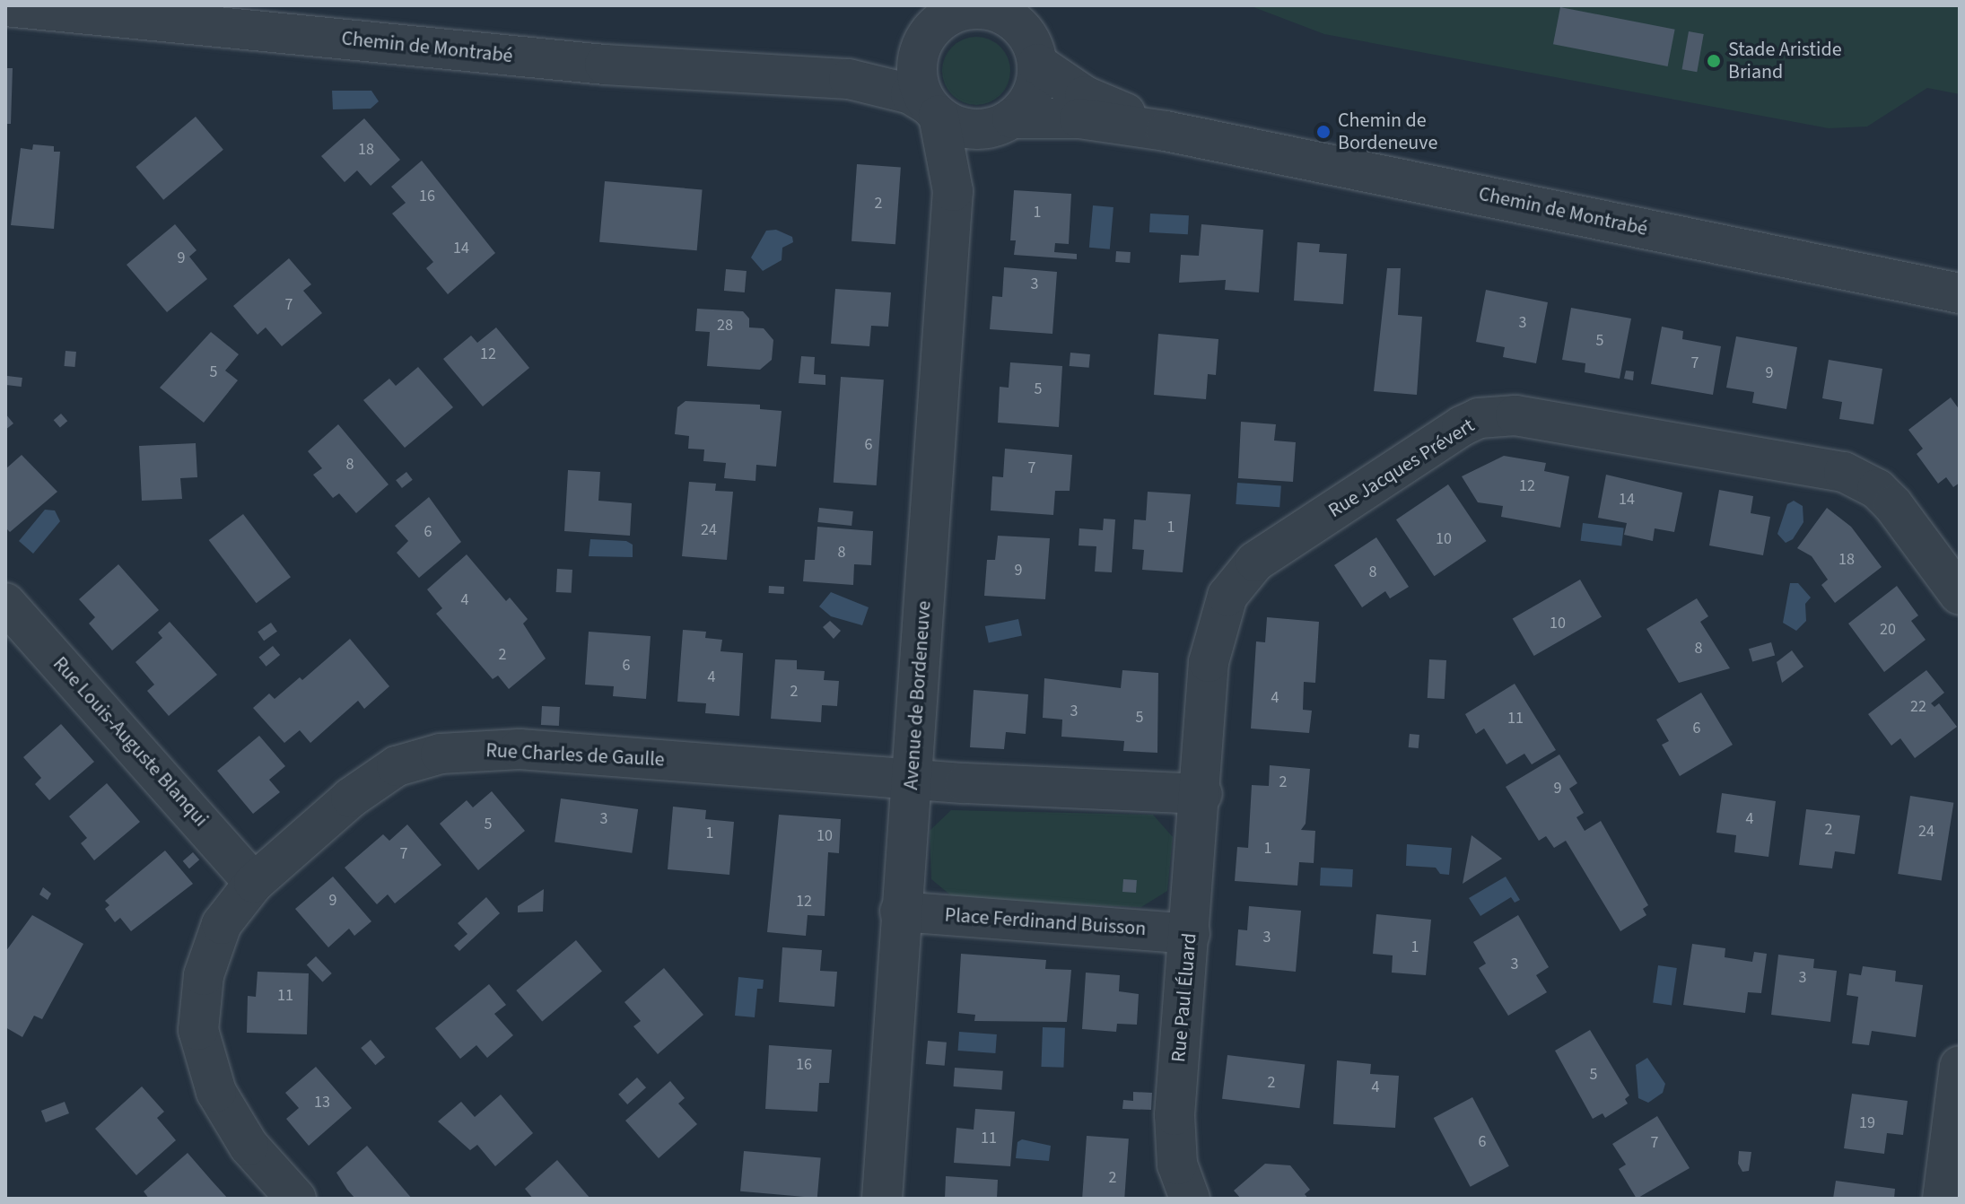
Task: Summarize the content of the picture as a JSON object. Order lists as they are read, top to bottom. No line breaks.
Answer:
{"streets":{"street":["Chemin de Montrabé","Rue Jacques Prévert","Avenue de Bordeneuve","Rue Louis-Auguste Blanqui","Rue Charles de Gaulle","Place Ferdinand Buisson","Rue Paul Éluard"]},"crossings":[["Chemin de Montrabé","Avenue de Bordeneuve"],["Rue Jacques Prévert","Rue Paul Éluard"],["Avenue de Bordeneuve","Rue Charles de Gaulle"],["Avenue de Bordeneuve","Place Ferdinand Buisson"],["Rue Louis-Auguste Blanqui","Rue Charles de Gaulle"],["Place Ferdinand Buisson","Rue Paul Éluard"]],"places":["Stade Aristide Briand","Chemin de Bordeneuve"],"house_numbers":["18","16","2","1","14","9","3","7","3","28","5","12","7","5","9","5","6","8","7","12","14","1","24","6","10","8","18","9","8","4","10","20","8","2","6","4","2","4","22","3","5","11","6","2","9","3","4","5","2","24","1","10","1","7","9","12","3","1","3","3","11","16","5","2","4","13","19","11","6","7","2"]}
